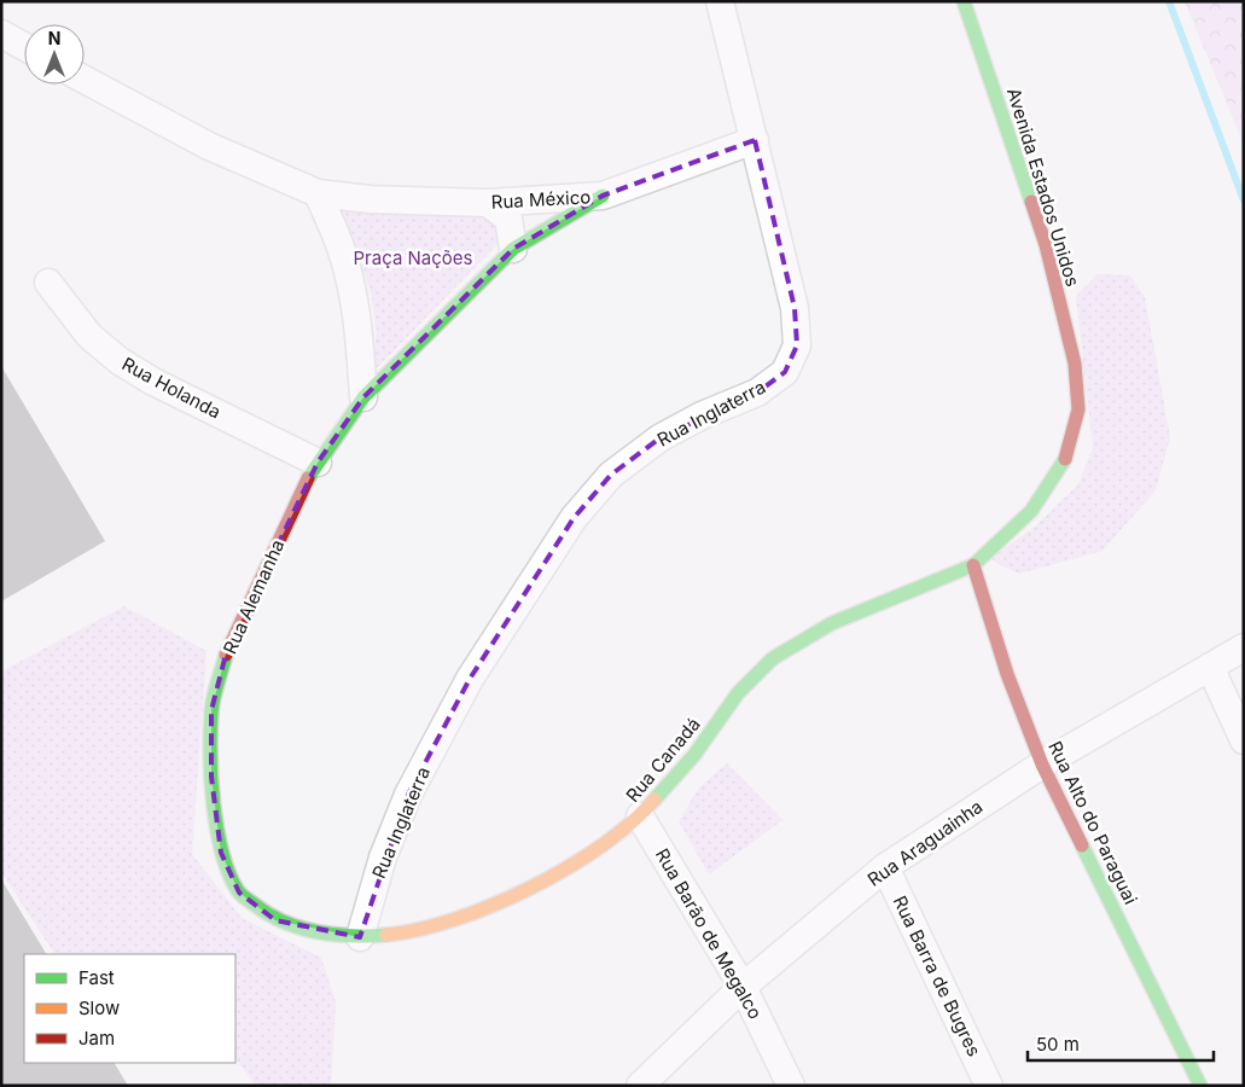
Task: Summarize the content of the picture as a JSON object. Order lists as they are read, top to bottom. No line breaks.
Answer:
{"streets":{"street":["Avenida Estados Unidos","Rua México","Rua Holanda","Rua Inglaterra","Rua Alemanha","Rua Canadá","Rua Alto do Paraguai","Rua Araguainha","Rua Barão de Megalco","Rua Barra de Bugres"]},"crossings":[["Avenida Estados Unidos","Rua Canadá"],["Avenida Estados Unidos","Rua Alto do Paraguai"],["Rua México","Rua Inglaterra"],["Rua México","Rua Alemanha"],["Rua Holanda","Rua Alemanha"],["Rua Inglaterra","Rua Alemanha"],["Rua Inglaterra","Rua Canadá"],["Rua Alemanha","Rua Canadá"],["Rua Canadá","Rua Alto do Paraguai"],["Rua Canadá","Rua Barão de Megalco"],["Rua Alto do Paraguai","Rua Araguainha"],["Rua Araguainha","Rua Barão de Megalco"],["Rua Araguainha","Rua Barra de Bugres"]],"parks":["Praça Nações"],"legend":["Fast","Slow","Jam"],"scale_bar":"50 m","north":"top"}
